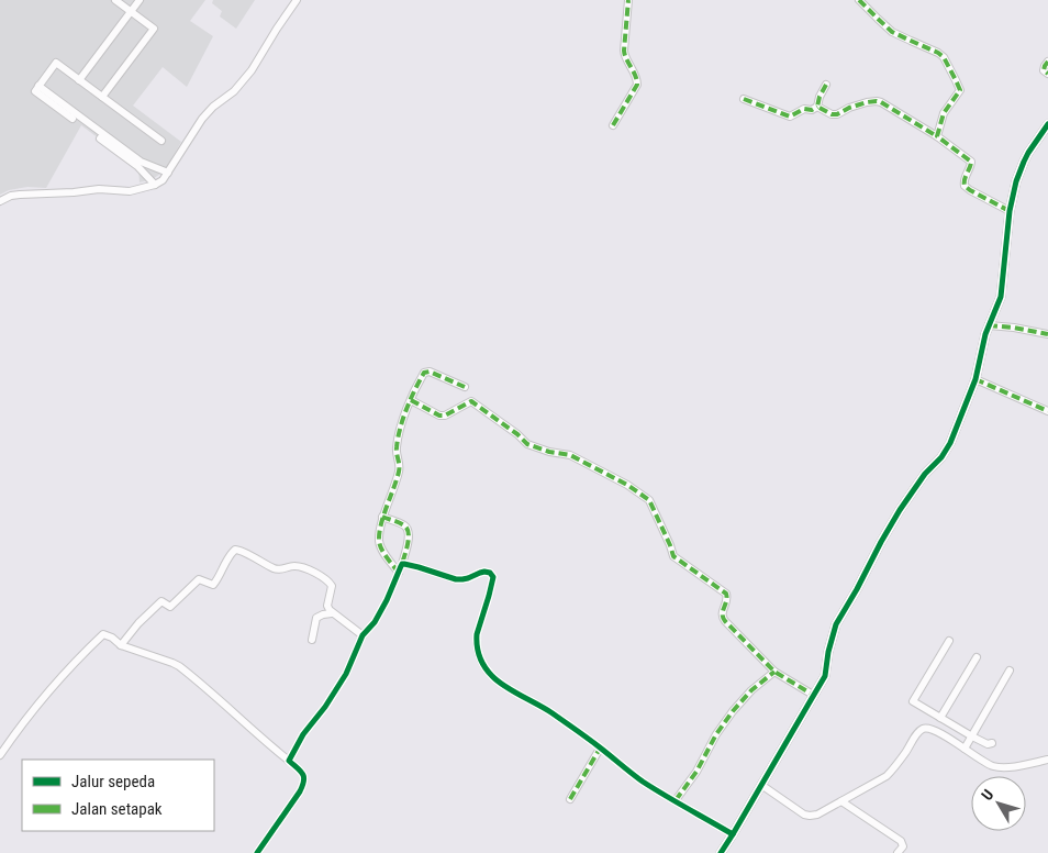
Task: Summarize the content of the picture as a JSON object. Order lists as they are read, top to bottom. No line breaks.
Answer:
{"legend":["Jalur sepeda","Jalan setapak"],"north":"top left"}
